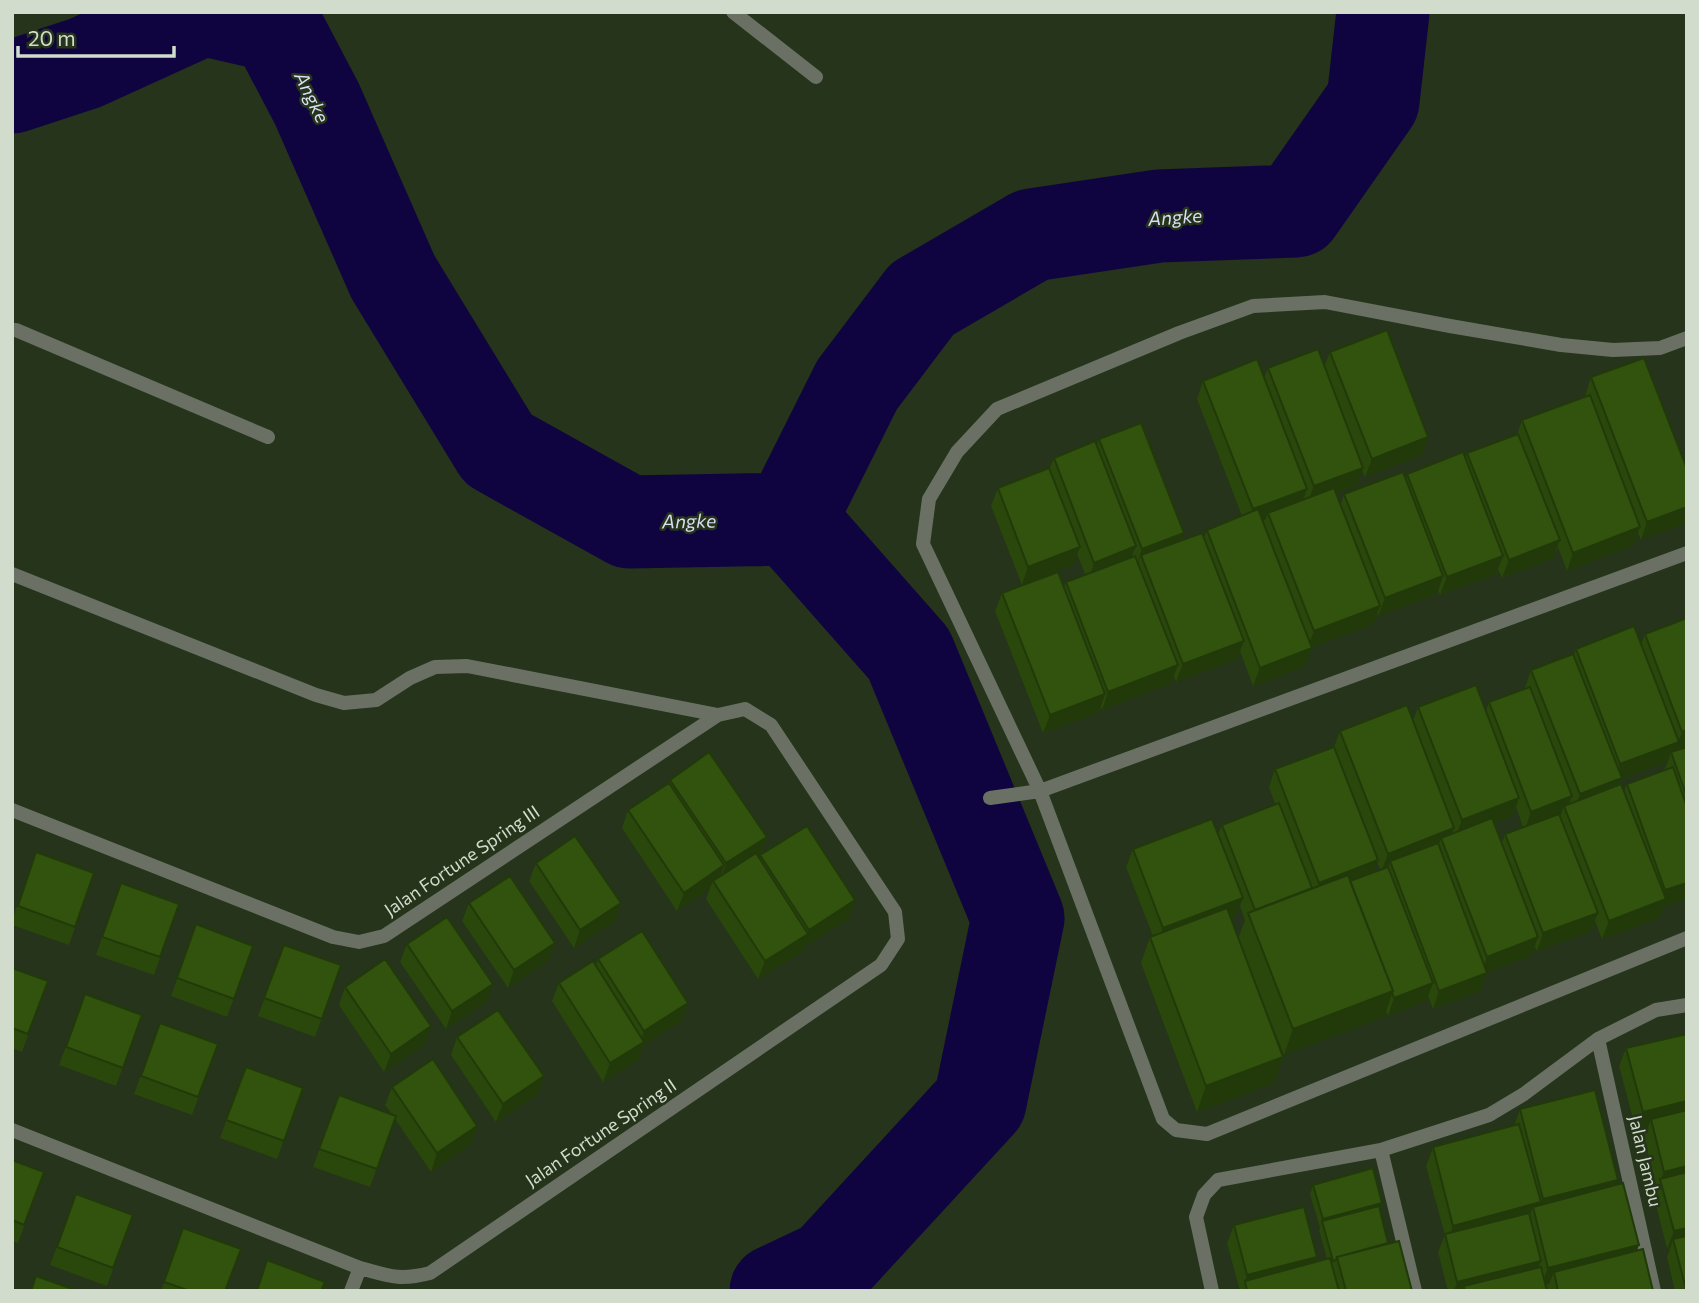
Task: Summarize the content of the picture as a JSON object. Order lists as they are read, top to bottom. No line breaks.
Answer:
{"streets":{"street":["Jalan Fortune Spring III","Jalan Fortune Spring II","Jalan Jambu"]},"crossings":[["Jalan Fortune Spring III","Jalan Fortune Spring II"]],"water":["Angke"],"scale_bar":"20 m"}
